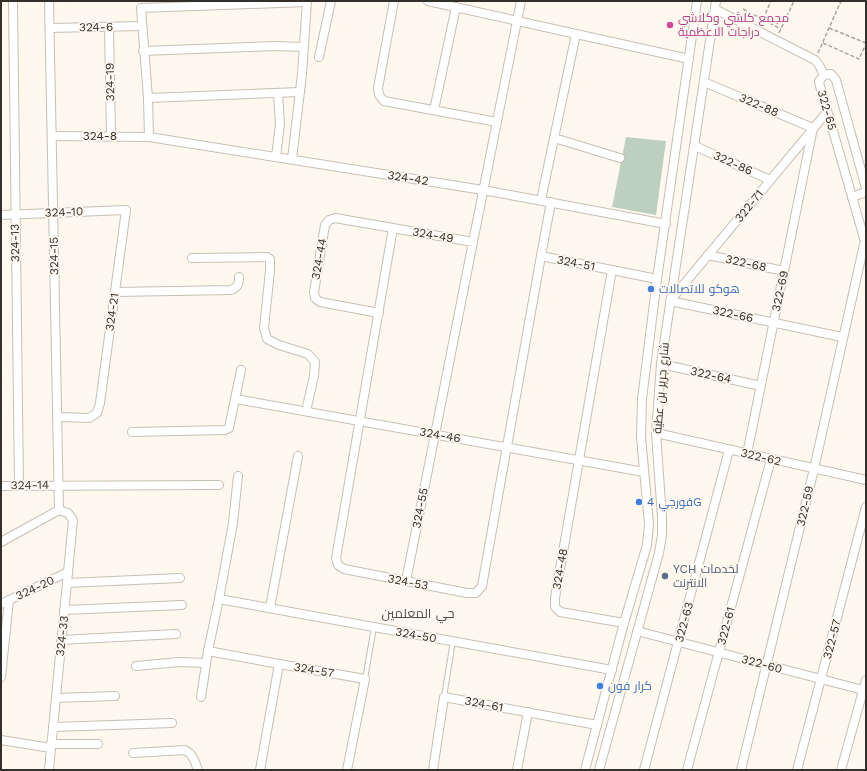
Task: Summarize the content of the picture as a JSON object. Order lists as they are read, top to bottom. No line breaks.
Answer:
{"streets":{"street":["324-6","324-19","322-88","322-65","324-8","322-86","324-42","322-71","324-10","324-49","324-13","324-15","324-44","324-51","322-68","322-69","324-21","322-66","322-64","شارع جرير بن عطية","324-46","322-62","324-14","322-59","324-55","324-48","324-53","324-20","322-63","322-61","324-50","324-33","322-57","322-60","324-57","324-61"]},"crossings":[["324-6","324-19"],["324-6","324-15"],["324-19","324-8"],["322-88","322-71"],["322-88","322-69"],["322-88","شارع جرير بن عطية"],["322-65","322-71"],["322-65","322-59"],["324-8","324-42"],["324-8","324-15"],["322-86","322-71"],["322-86","شارع جرير بن عطية"],["324-42","شارع جرير بن عطية"],["322-71","322-68"],["322-71","322-69"],["322-71","322-66"],["322-71","شارع جرير بن عطية"],["324-10","324-13"],["324-10","324-15"],["324-10","324-21"],["324-49","324-44"],["324-13","324-14"],["324-15","324-21"],["324-15","324-14"],["324-15","324-33"],["324-51","324-46"],["324-51","324-48"],["324-51","324-53"],["322-68","322-69"],["322-69","322-66"],["322-69","322-64"],["322-69","322-62"],["322-66","شارع جرير بن عطية"],["322-66","322-59"],["322-64","شارع جرير بن عطية"],["شارع جرير بن عطية","324-46"],["شارع جرير بن عطية","322-62"],["شارع جرير بن عطية","324-48"],["شارع جرير بن عطية","324-50"],["شارع جرير بن عطية","322-60"],["شارع جرير بن عطية","324-61"],["324-46","324-55"],["324-46","324-48"],["324-46","324-53"],["322-62","322-59"],["322-62","322-63"],["322-62","322-61"],["322-59","322-60"],["324-55","324-53"],["324-20","324-33"],["322-63","322-60"],["322-61","322-60"],["322-57","322-60"]],"districts":["حي المعلمين"],"places":["مجمع كلشي وكلاشي دراجات الاعظمية","هوكو للاتصالات","فورجي 4G","YCH لخدمات الانترنت","كرار فون"]}
